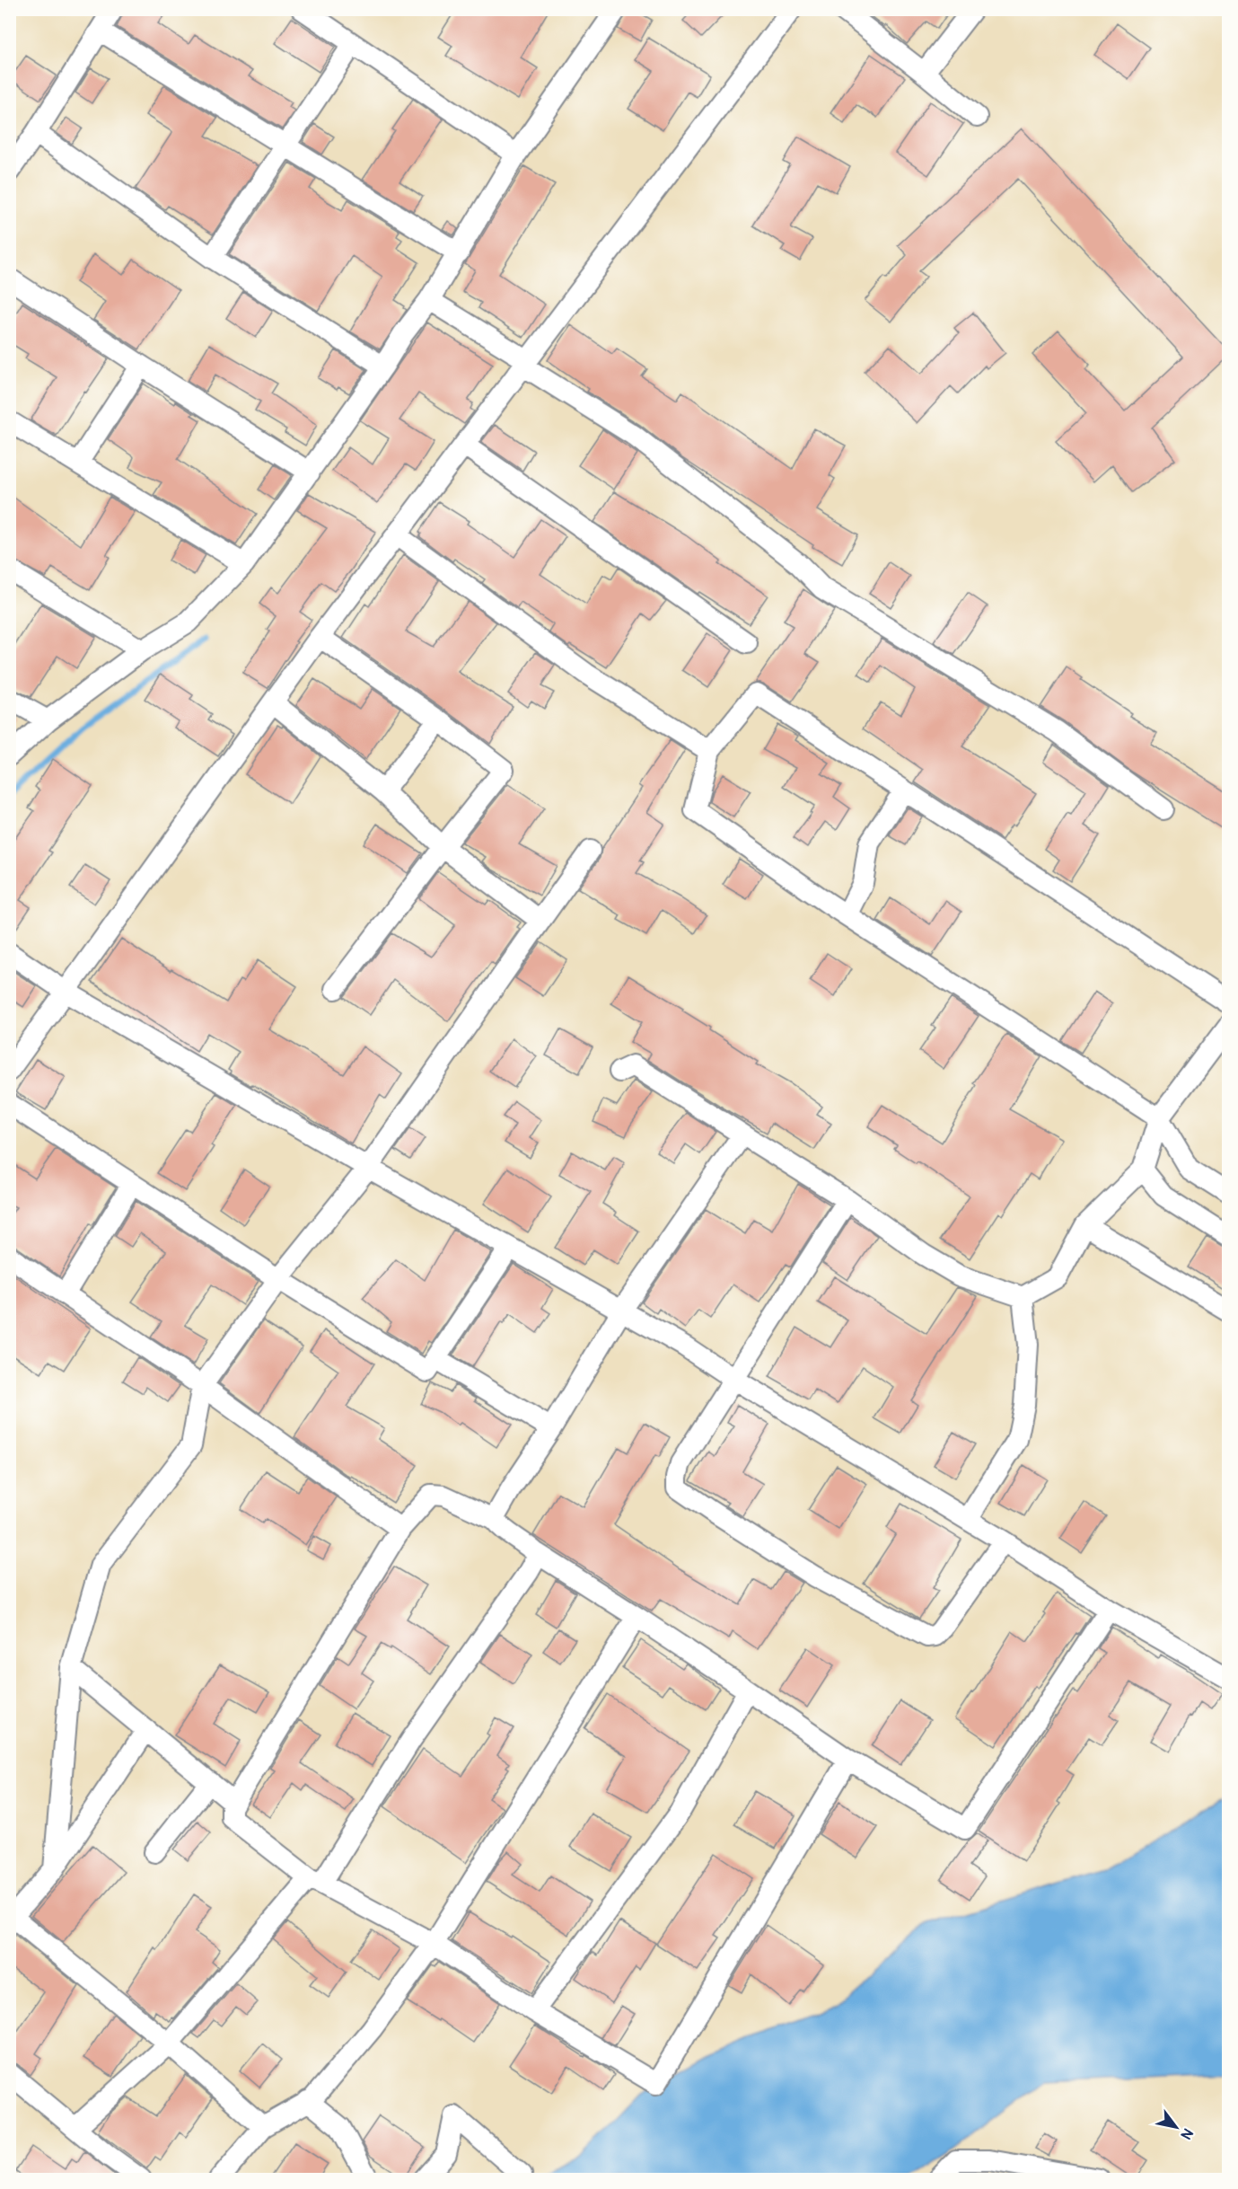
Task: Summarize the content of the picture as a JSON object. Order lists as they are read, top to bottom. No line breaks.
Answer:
{"north":"bottom right"}
